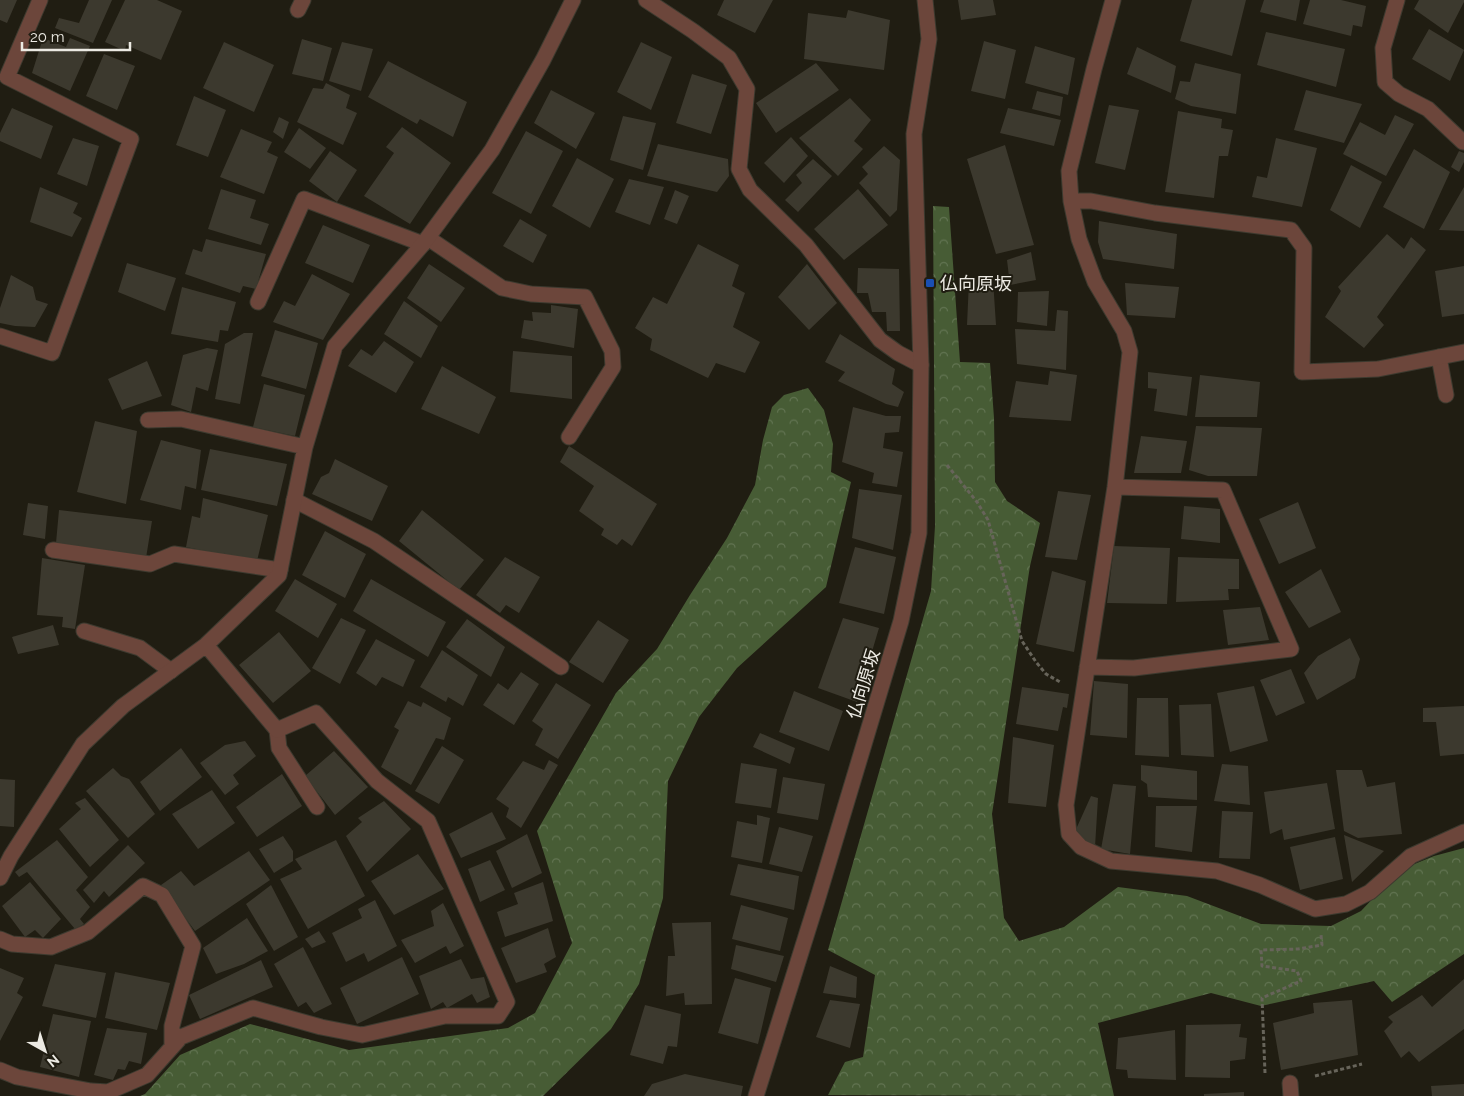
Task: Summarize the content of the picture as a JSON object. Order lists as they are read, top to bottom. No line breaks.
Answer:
{"streets":{"street":["仏向原坂"]},"places":{"transit":["仏向原坂"]},"scale_bar":"20 m","north":"bottom right"}
